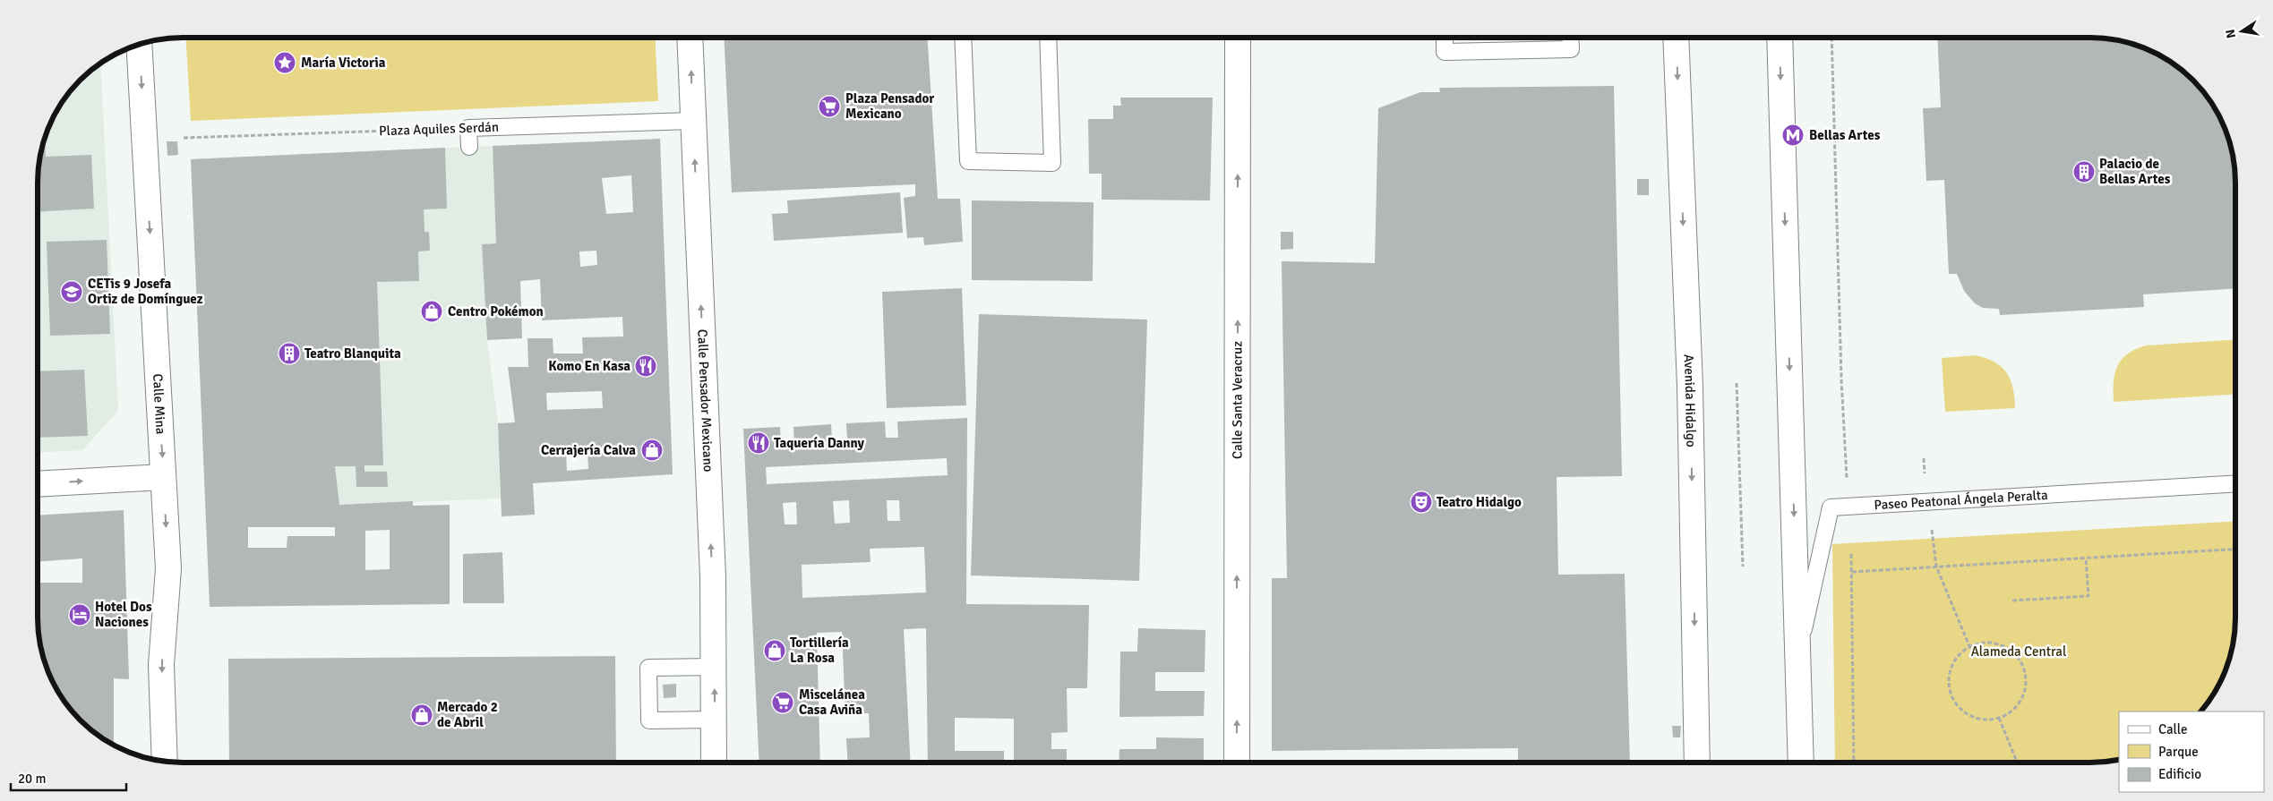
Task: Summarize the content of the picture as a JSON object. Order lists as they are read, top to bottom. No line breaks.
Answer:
{"streets":{"street":["Calle Pensador Mexicano","Calle Santa Veracruz","Avenida Hidalgo","Calle Mina"],"lane":["Plaza Aquiles Serdán","Paseo Peatonal Ángela Peralta"]},"crossings":[["Plaza Aquiles Serdán","Calle Pensador Mexicano"]],"one_way":["Calle Pensador Mexicano","Calle Santa Veracruz","Calle Mina"],"parks":["Alameda Central"],"places":{"place":["María Victoria"],"supermarket":["Plaza Pensador Mexicano","Miscelánea Casa Aviña"],"metro station":["Bellas Artes"],"building":["Palacio de Bellas Artes","Teatro Blanquita"],"school or university":["CETis 9 Josefa Ortiz de Domínguez"],"shop":["Centro Pokémon","Cerrajería Calva","Tortillería La Rosa","Mercado 2 de Abril"],"restaurant":["Komo En Kasa","Taquería Danny"],"theatre":["Teatro Hidalgo"],"hotel":["Hotel Dos Naciones"]},"legend":["Calle","Parque","Edificio"],"scale_bar":"20 m","north":"left"}
